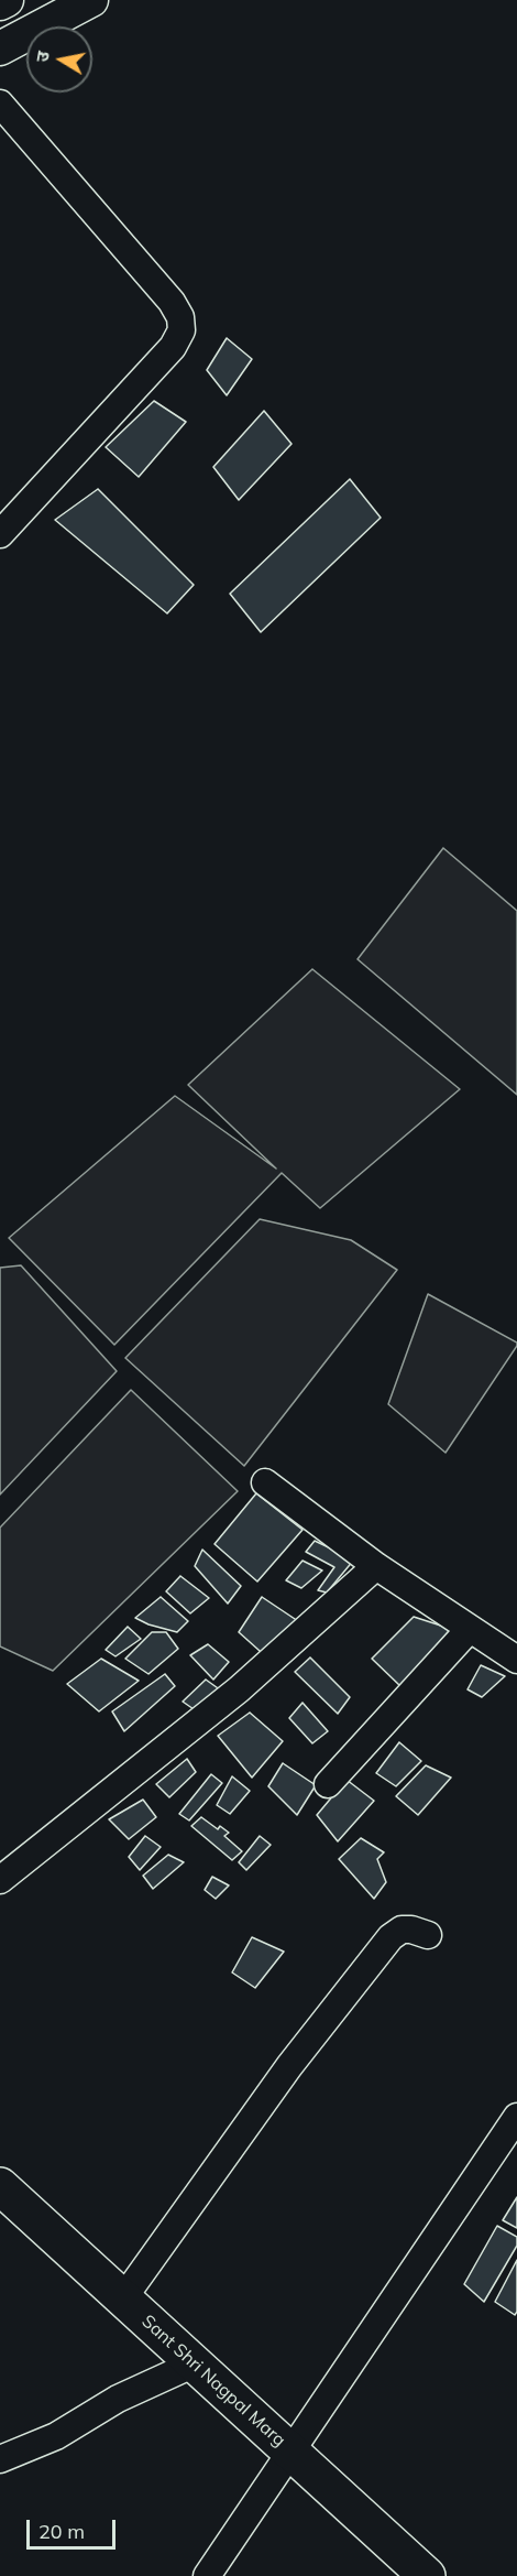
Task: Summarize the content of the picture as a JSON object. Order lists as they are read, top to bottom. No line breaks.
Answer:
{"streets":{"main road":["Sant Shri Nagpal Marg"]},"scale_bar":"20 m","north":"left"}
